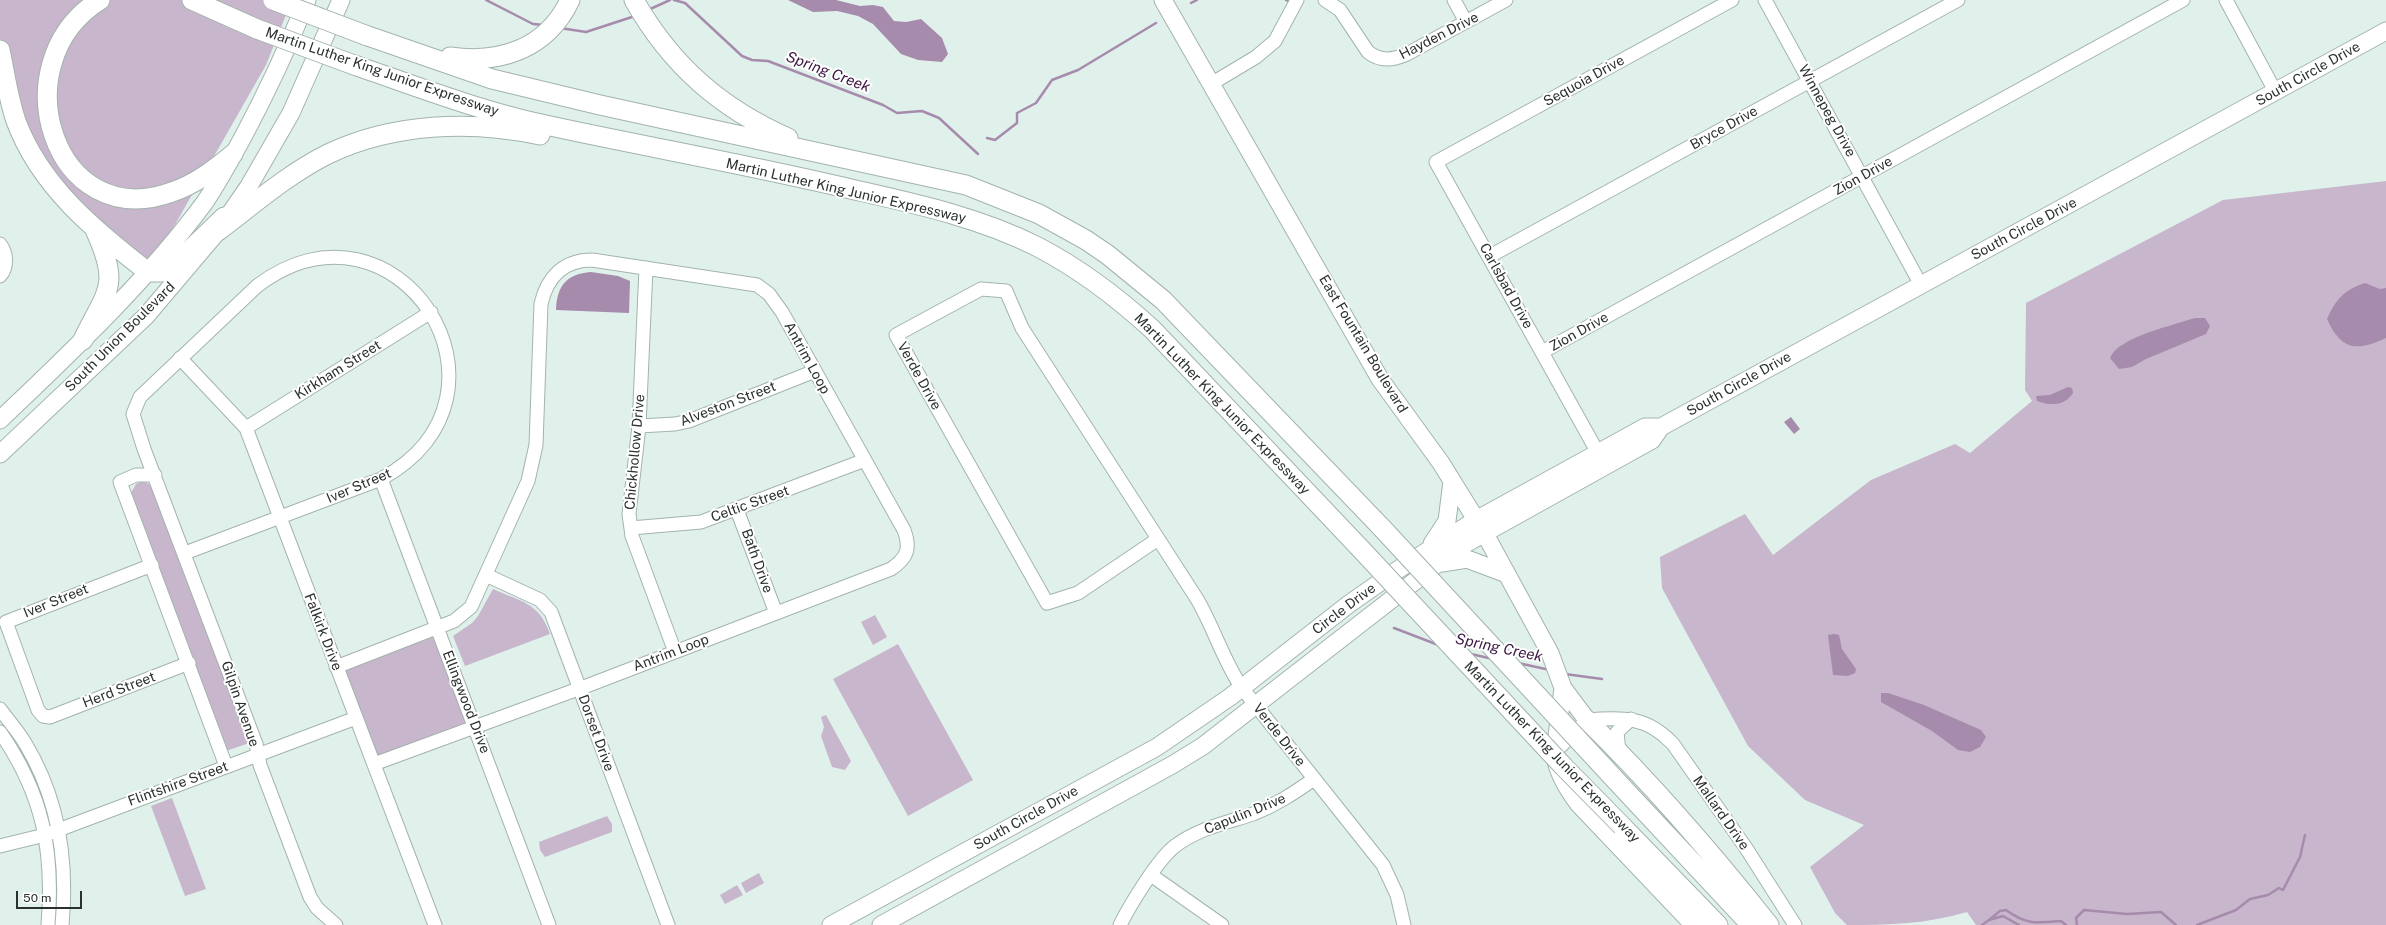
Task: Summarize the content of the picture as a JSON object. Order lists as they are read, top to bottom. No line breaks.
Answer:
{"streets":{"highway":["Martin Luther King Junior Expressway"],"main road":["South Circle Drive","South Union Boulevard","East Fountain Boulevard","Circle Drive"],"street":["Hayden Drive","Sequoia Drive","Winnepeg Drive","Bryce Drive","Zion Drive","Carlsbad Drive","Antrim Loop","Kirkham Street","Verde Drive","Alveston Street","Chickhollow Drive","Iver Street","Celtic Street","Bath Drive","Falkirk Drive","Herd Street","Ellingwood Drive","Gilpin Avenue","Dorset Drive","Flintshire Street","Mallard Drive","Capulin Drive"]},"crossings":[["South Circle Drive","Winnepeg Drive"],["South Circle Drive","Carlsbad Drive"],["South Circle Drive","East Fountain Boulevard"],["South Circle Drive","Circle Drive"],["Sequoia Drive","Carlsbad Drive"],["Winnepeg Drive","Bryce Drive"],["Winnepeg Drive","Zion Drive"],["Bryce Drive","Carlsbad Drive"],["Zion Drive","Carlsbad Drive"],["East Fountain Boulevard","Circle Drive"],["East Fountain Boulevard","Mallard Drive"],["Antrim Loop","Alveston Street"],["Antrim Loop","Chickhollow Drive"],["Antrim Loop","Celtic Street"],["Antrim Loop","Bath Drive"],["Antrim Loop","Falkirk Drive"],["Antrim Loop","Ellingwood Drive"],["Antrim Loop","Dorset Drive"],["Kirkham Street","Iver Street"],["Kirkham Street","Falkirk Drive"],["Verde Drive","Circle Drive"],["Verde Drive","Capulin Drive"],["Alveston Street","Chickhollow Drive"],["Chickhollow Drive","Celtic Street"],["Iver Street","Falkirk Drive"],["Iver Street","Herd Street"],["Iver Street","Ellingwood Drive"],["Iver Street","Gilpin Avenue"],["Celtic Street","Bath Drive"],["Falkirk Drive","Flintshire Street"],["Gilpin Avenue","Flintshire Street"]],"water":["Spring Creek"],"scale_bar":"50 m"}
